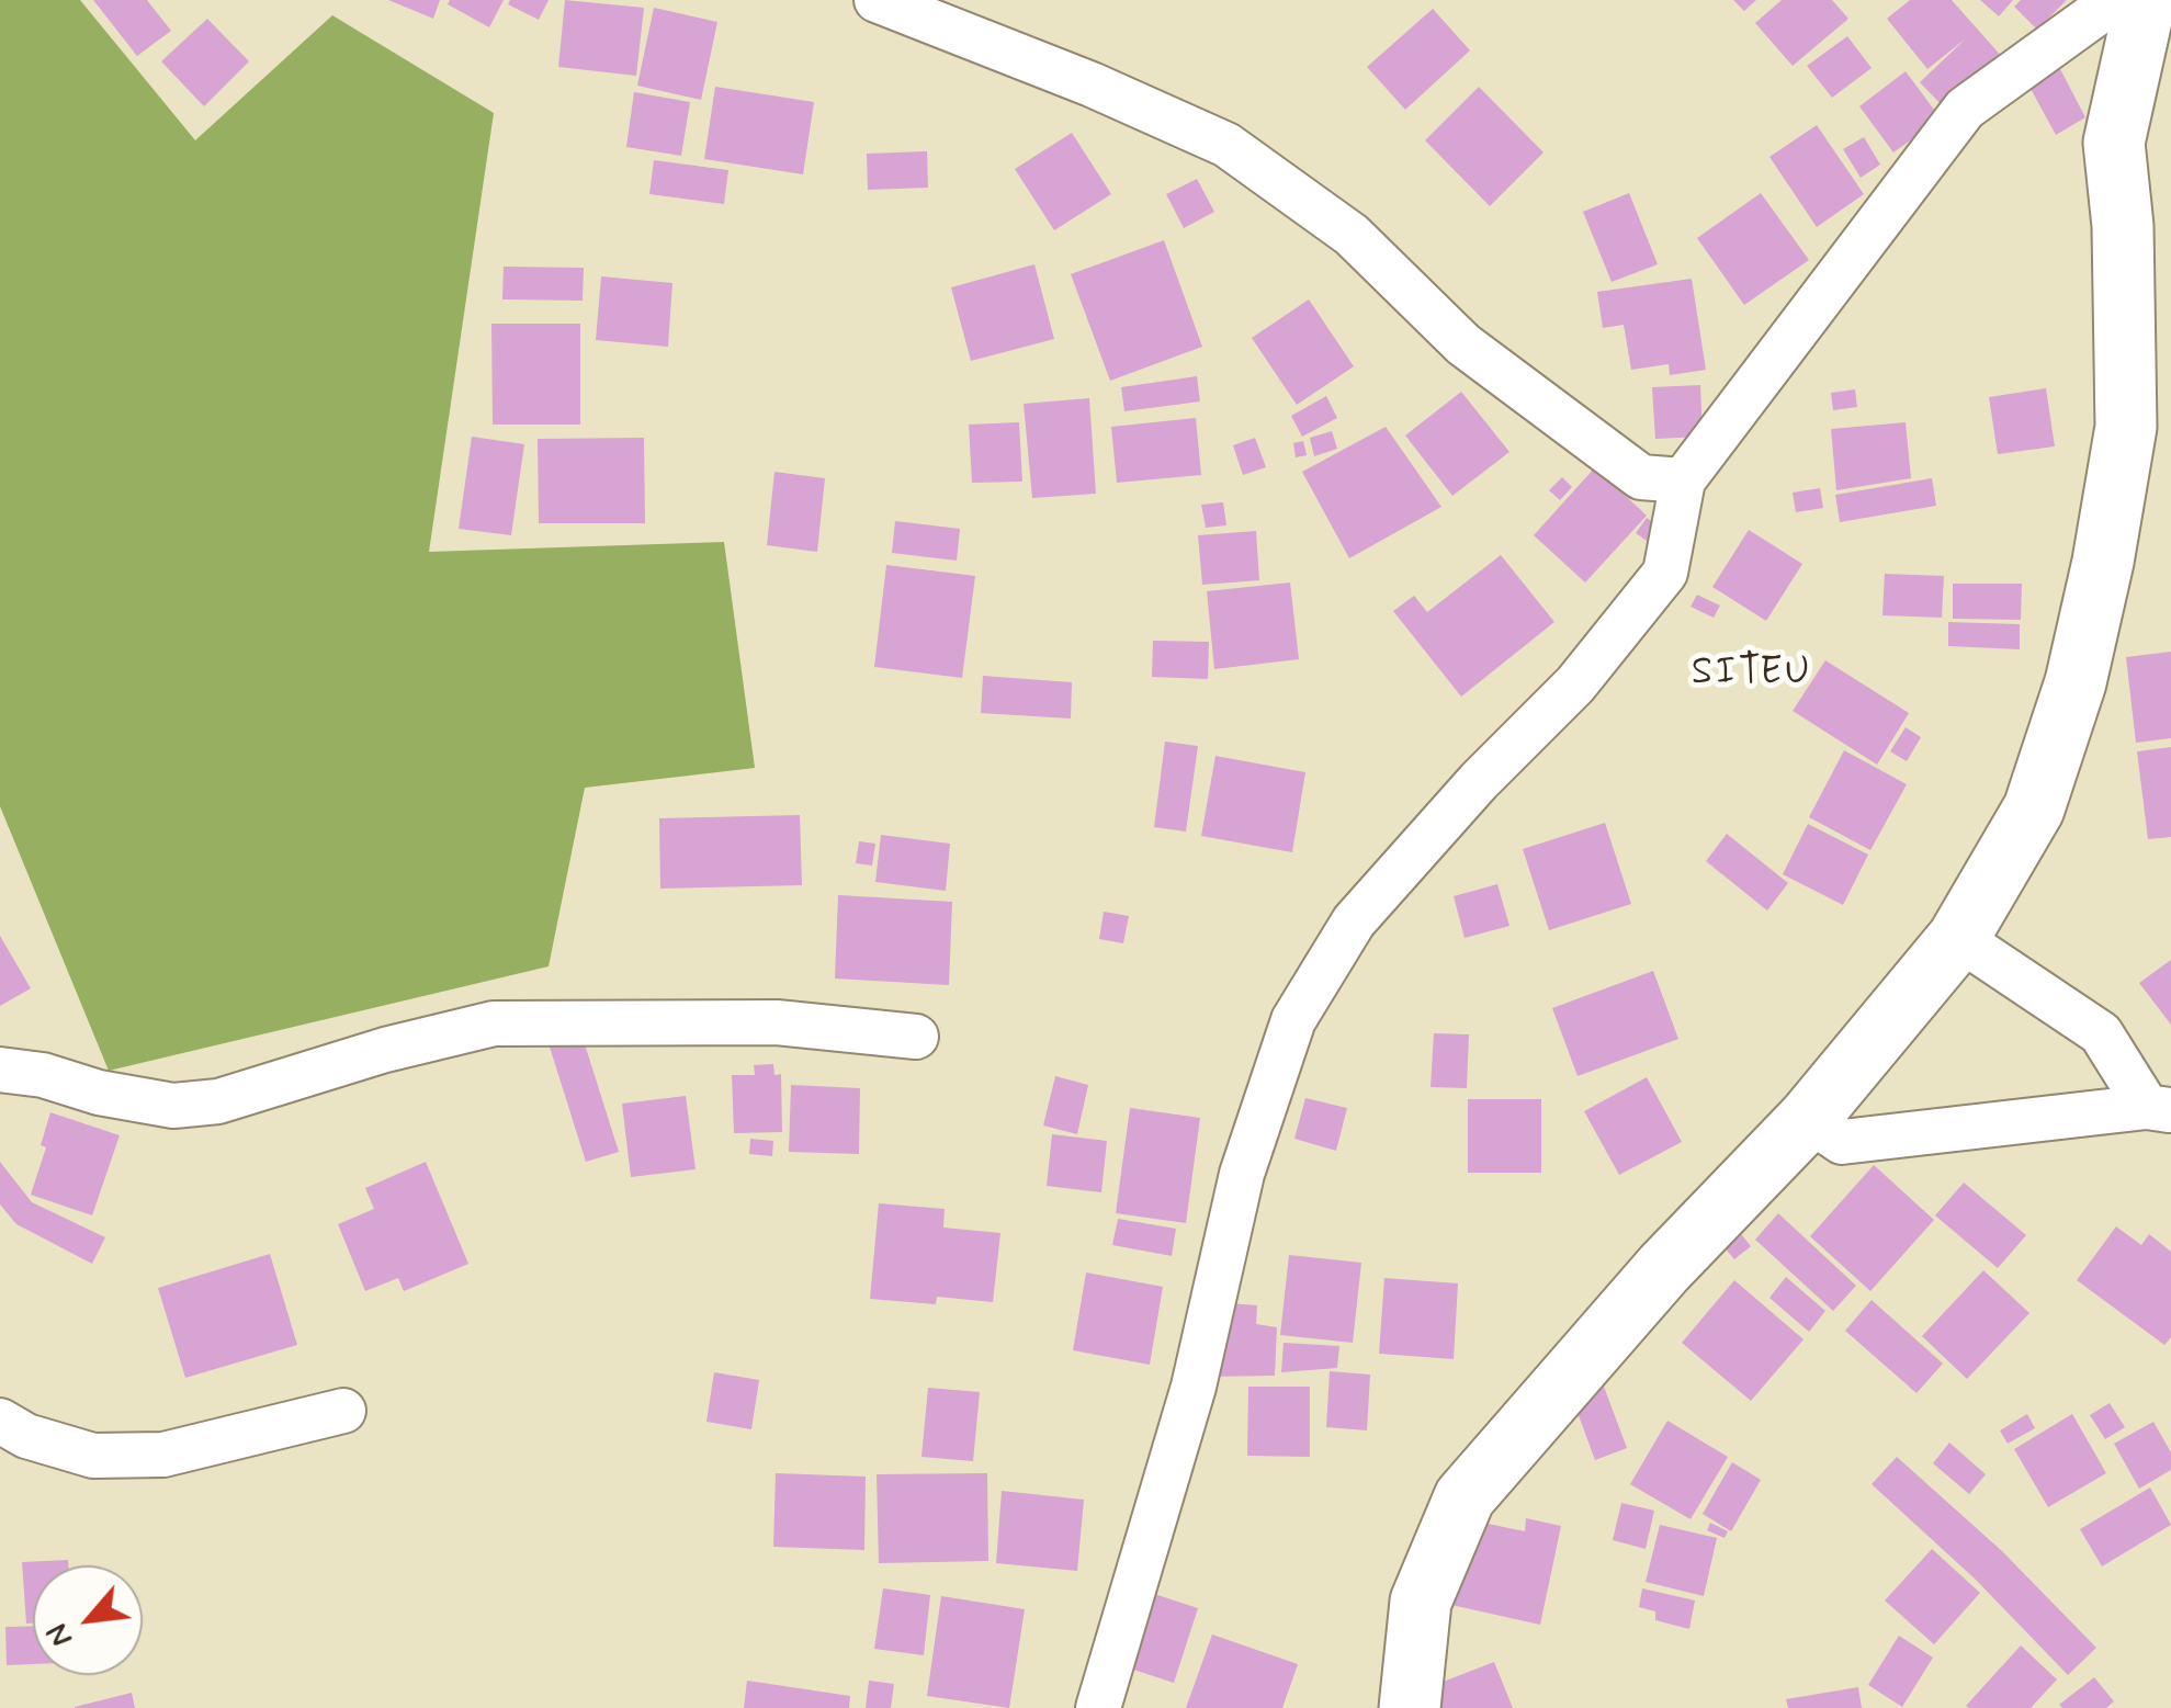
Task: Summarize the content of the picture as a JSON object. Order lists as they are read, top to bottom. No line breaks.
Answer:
{"districts":["SITEU"],"north":"bottom left"}
